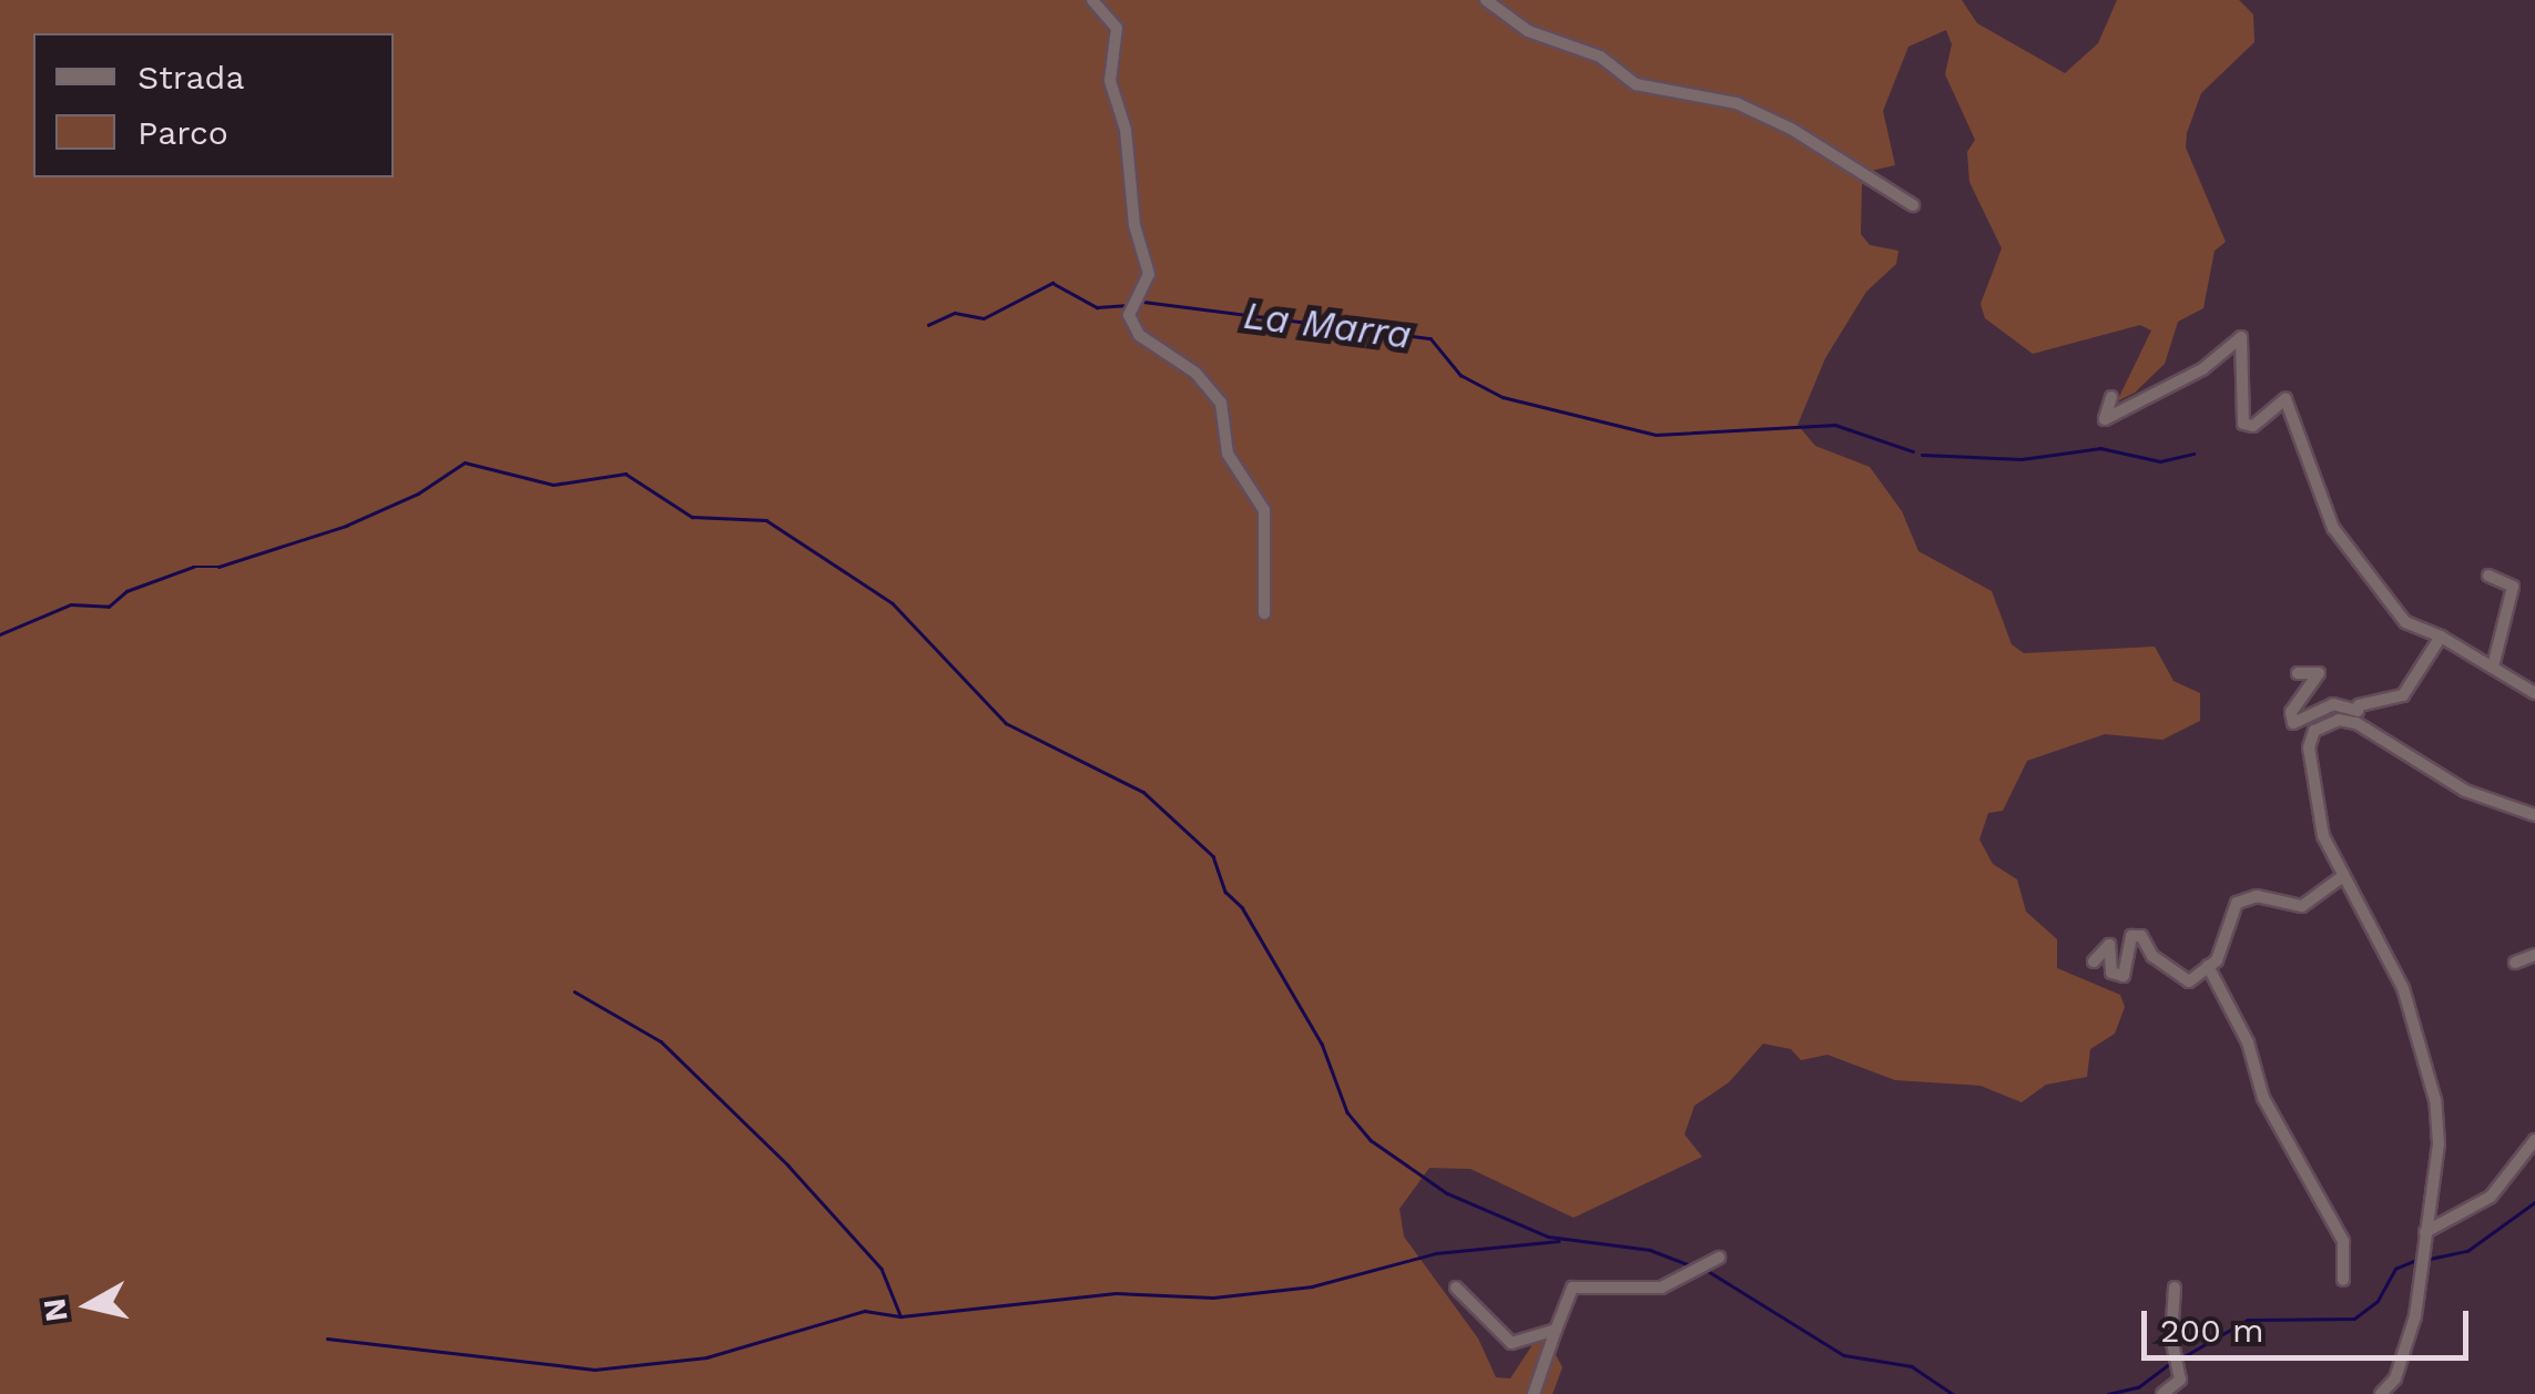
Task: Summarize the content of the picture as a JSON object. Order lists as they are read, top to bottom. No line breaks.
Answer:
{"water":["La Marra"],"legend":["Strada","Parco"],"scale_bar":"200 m","north":"left"}
